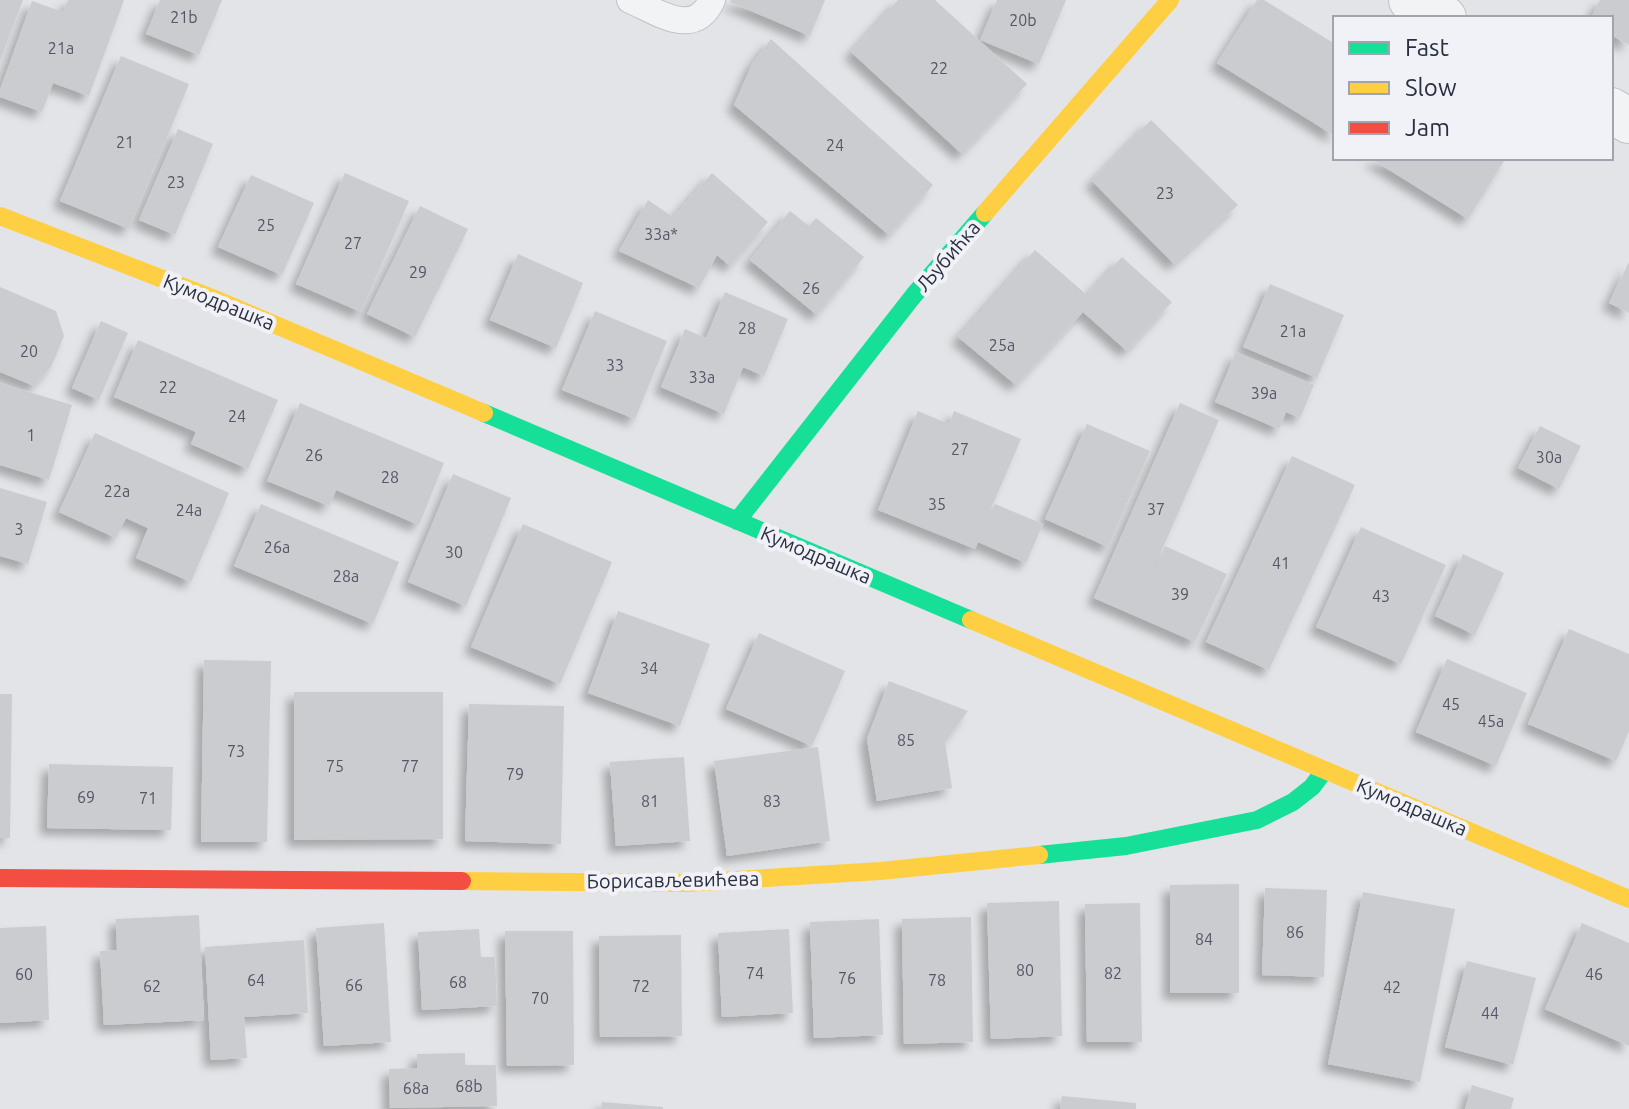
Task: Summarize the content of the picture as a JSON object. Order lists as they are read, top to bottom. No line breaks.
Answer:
{"streets":{"street":["Љубићка","Кумодрашка","Борисављевићева"]},"crossings":[["Љубићка","Кумодрашка"],["Кумодрашка","Борисављевићева"]],"house_numbers":["21b","20b","21a","22","21","24","23","23","25","33a*","27","29","26","28","21a","25a","20","33","33a","22","39a","24","1","27","26","30a","28","22a","35","37","24a","3","26a","30","41","28a","39","43","34","45","45a","85","73","75","77","79","69","71","81","83","86","84","80","74","82","60","46","76","64","78","68","66","62","72","42","70","44","68b","68a"],"legend":["Fast","Slow","Jam"]}
